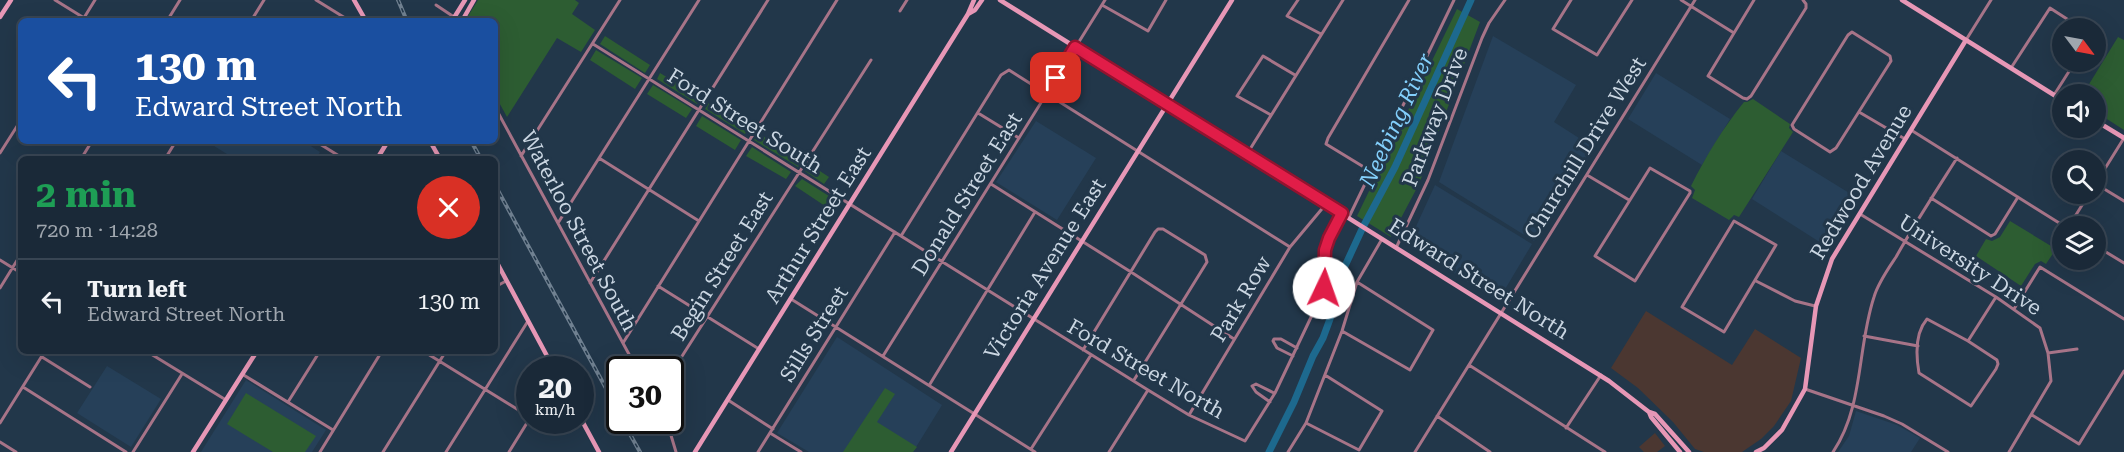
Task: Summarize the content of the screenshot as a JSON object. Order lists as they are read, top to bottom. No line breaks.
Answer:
{"streets":{"main road":["Redwood Avenue","Arthur Street East","Victoria Avenue East","Edward Street North"],"street":["Parkway Drive","Ford Street South","Churchill Drive West","Donald Street East","Waterloo Street South","University Drive","Begin Street East","Park Row","Sills Street","Ford Street North"]},"crossings":[["Parkway Drive","Edward Street North"],["Ford Street South","Donald Street East"],["Ford Street South","Arthur Street East"],["Ford Street South","Begin Street East"],["Ford Street South","Victoria Avenue East"],["Ford Street South","Sills Street"],["Ford Street South","Ford Street North"],["Churchill Drive West","Edward Street North"],["Redwood Avenue","University Drive"],["Donald Street East","Edward Street North"],["Victoria Avenue East","Edward Street North"],["Victoria Avenue East","Ford Street North"],["Edward Street North","Park Row"],["Park Row","Ford Street North"]],"water":["Neebing River"],"north":"bottom right","page":{"turn":["130 m","Edward Street North"],"heading":["2 min","720 m · 14:28"],"list":[{"name":"Turn left","note":"Edward Street North","value":"130 m"}],"speed":"20 km/h","limit":"30"}}
